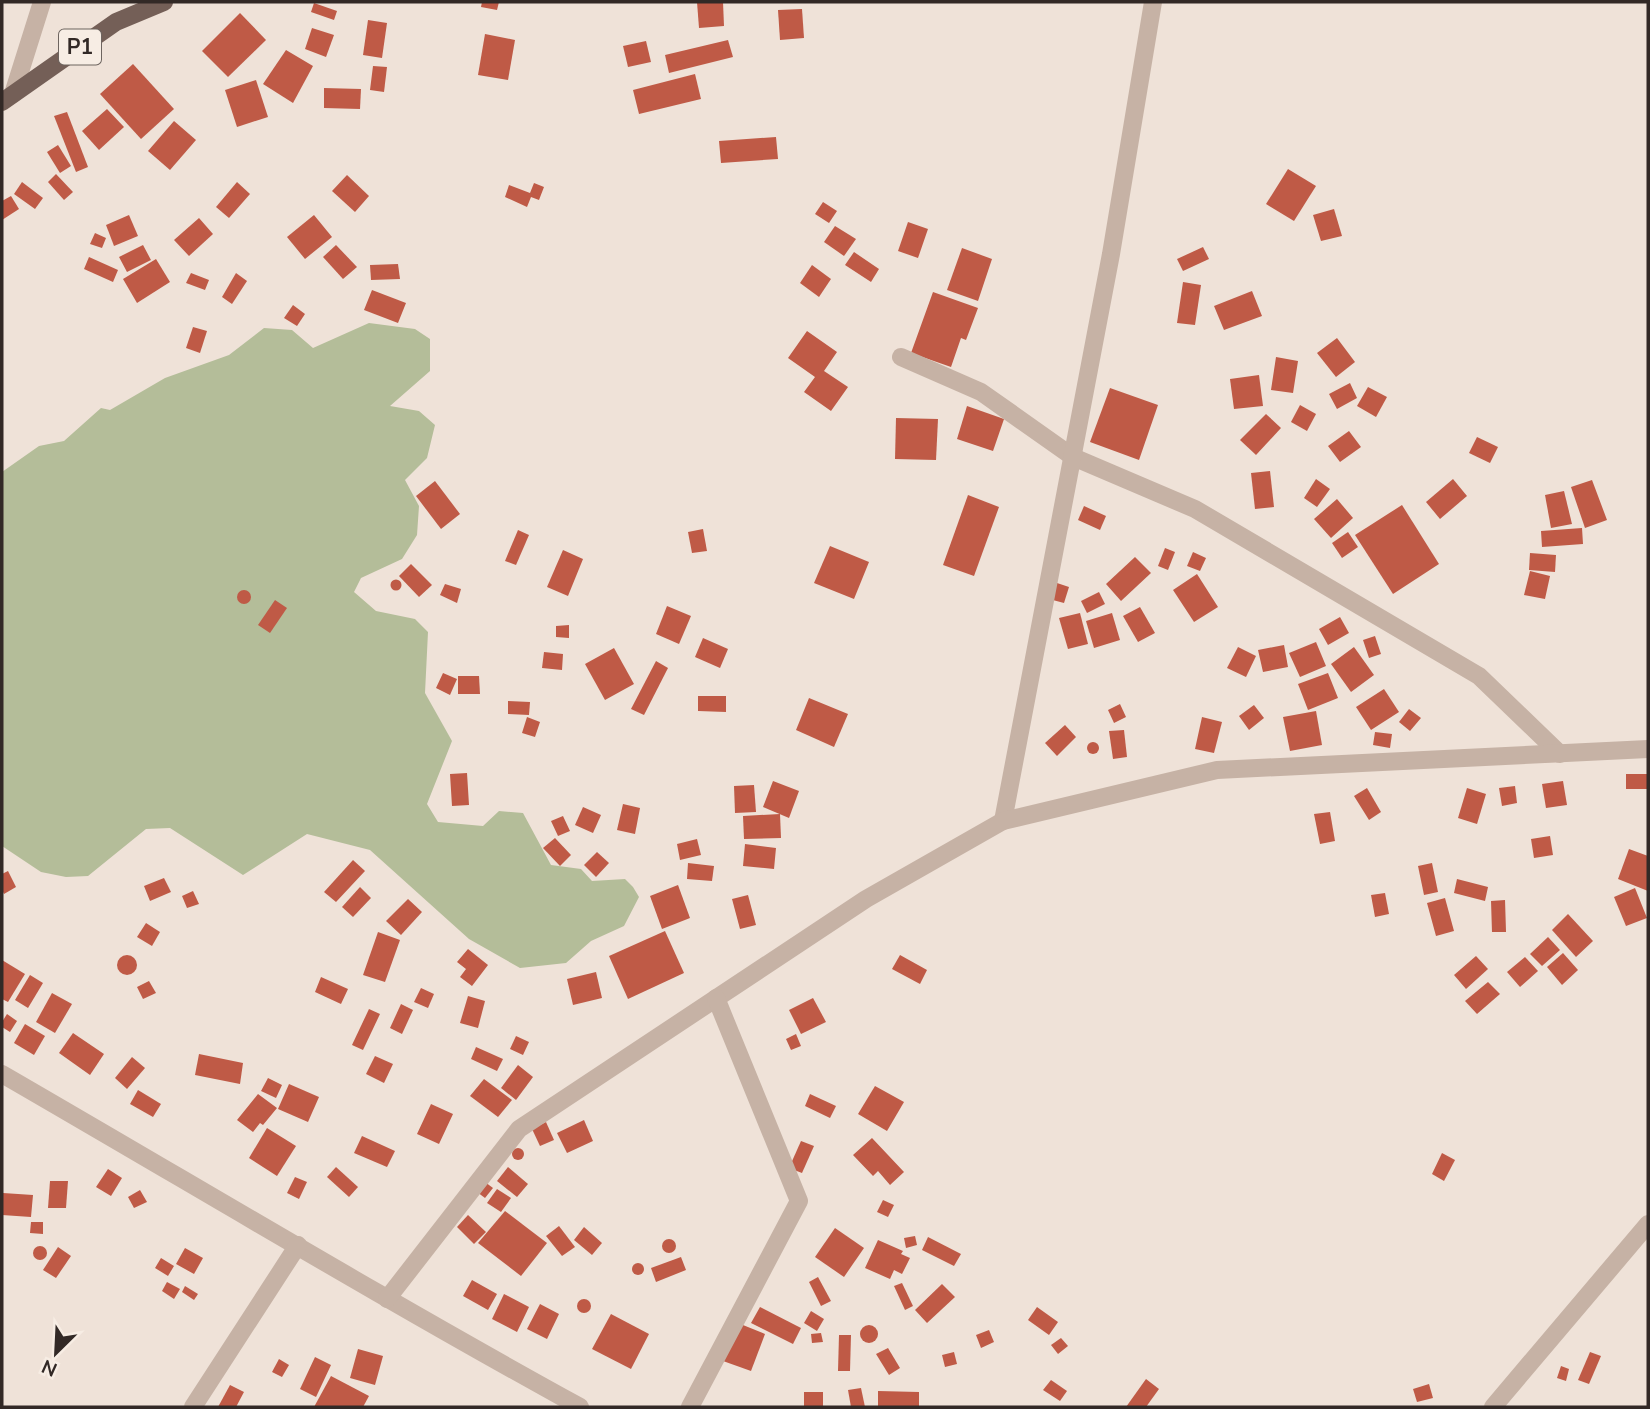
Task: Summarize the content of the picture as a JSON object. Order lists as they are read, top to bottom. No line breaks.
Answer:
{"streets":{"main road":["P1"]},"north":"bottom left"}
